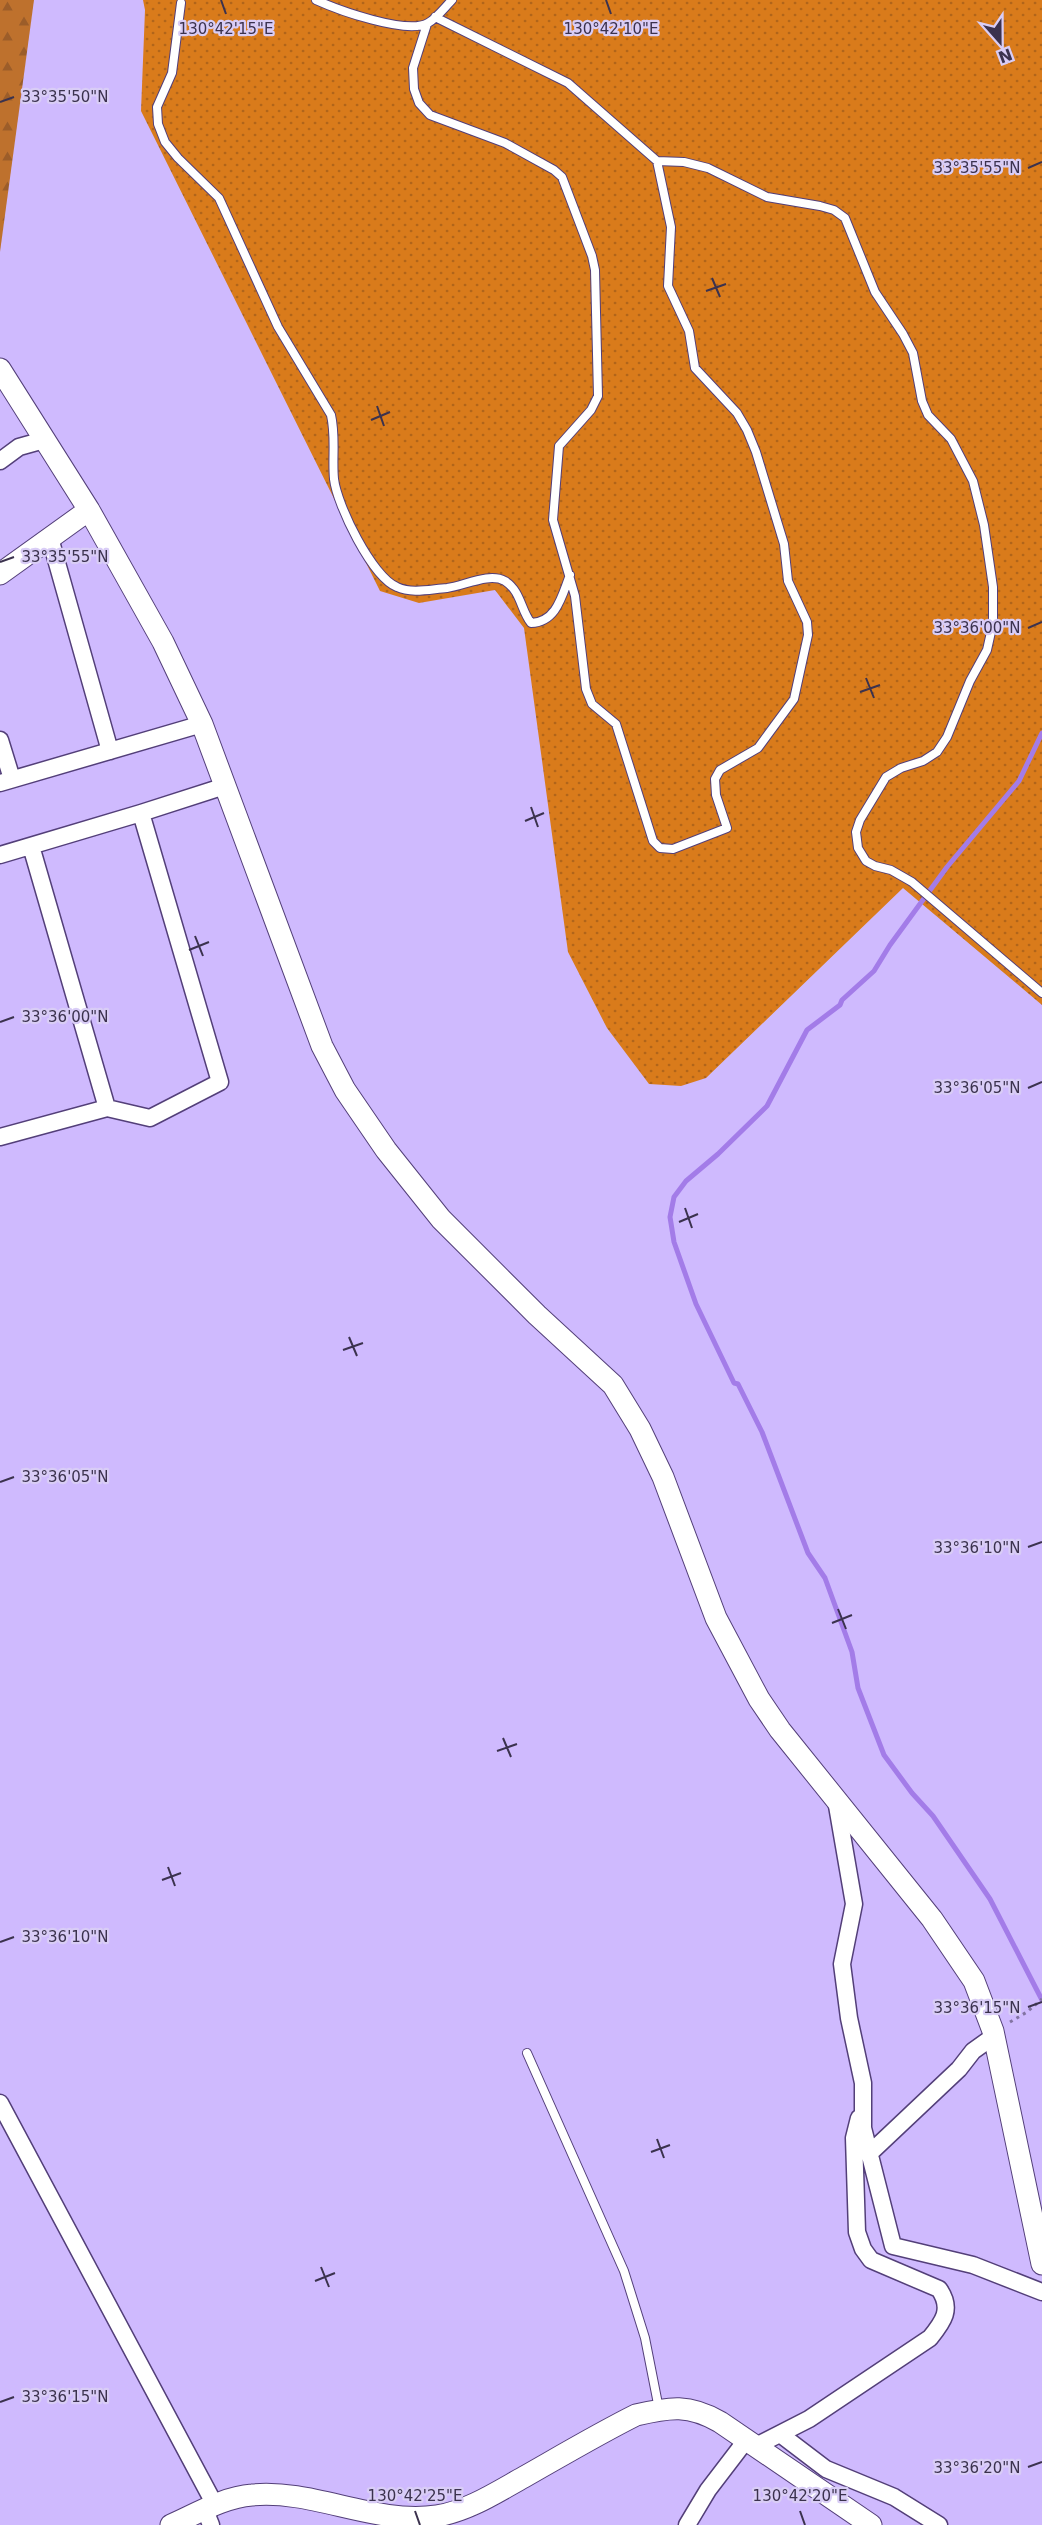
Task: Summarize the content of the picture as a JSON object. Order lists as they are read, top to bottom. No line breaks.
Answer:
{"north":"bottom","coordinates":["130°42'15\"E","130°42'10\"E","33°35'50\"N","33°35'55\"N","33°36'00\"N","33°36'05\"N","33°36'10\"N","33°36'15\"N","33°36'20\"N","130°42'25\"E","130°42'20\"E"]}
